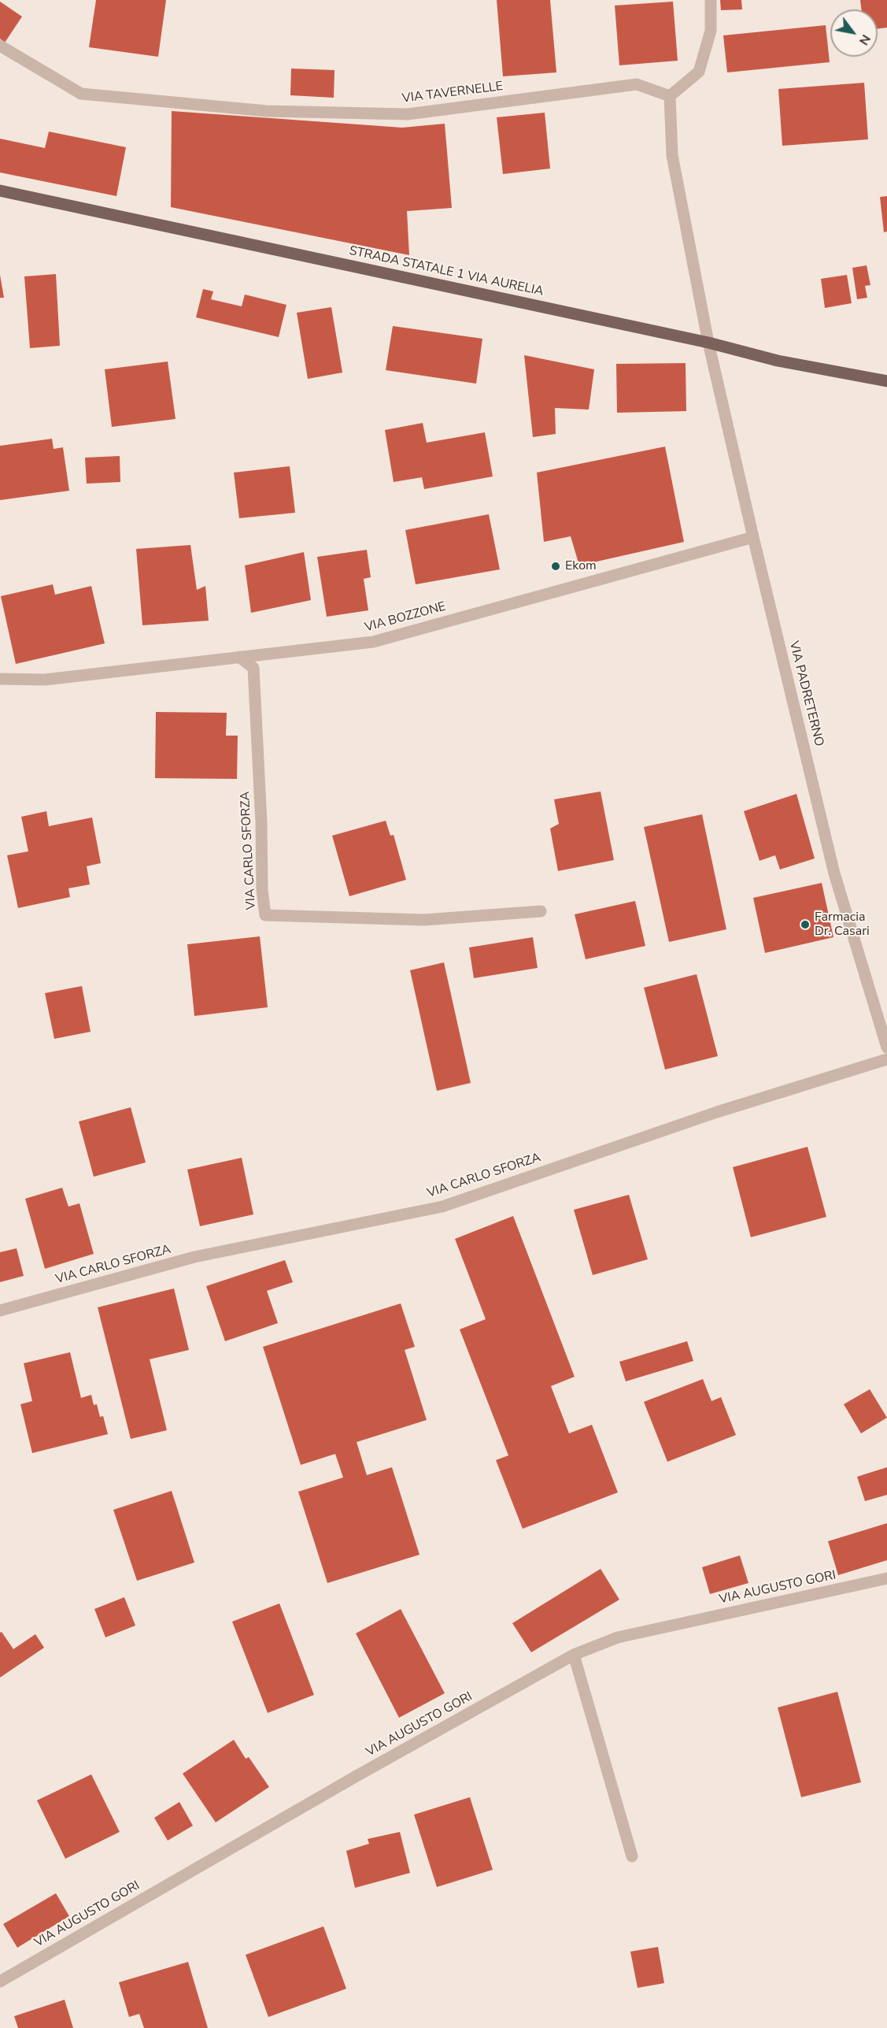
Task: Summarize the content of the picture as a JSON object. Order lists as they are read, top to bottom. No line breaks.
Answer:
{"streets":{"main road":["STRADA STATALE 1 VIA AURELIA"],"street":["VIA TAVERNELLE","VIA BOZZONE","VIA PADRETERNO","VIA CARLO SFORZA","VIA AUGUSTO GORI"]},"crossings":[["STRADA STATALE 1 VIA AURELIA","VIA PADRETERNO"],["VIA BOZZONE","VIA PADRETERNO"],["VIA BOZZONE","VIA CARLO SFORZA"]],"places":["Ekom","Farmacia Dr. Casari"],"north":"bottom right"}
